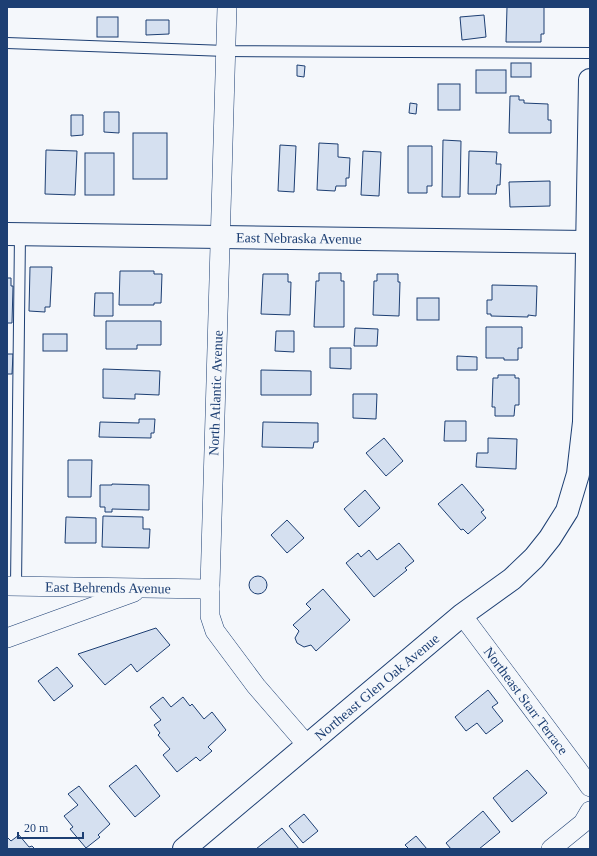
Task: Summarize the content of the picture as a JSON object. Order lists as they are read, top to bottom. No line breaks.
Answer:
{"streets":{"street":["East Nebraska Avenue","North Atlantic Avenue","East Behrends Avenue","Northeast Glen Oak Avenue","Northeast Starr Terrace"]},"crossings":[["East Nebraska Avenue","North Atlantic Avenue"],["East Nebraska Avenue","Northeast Glen Oak Avenue"],["North Atlantic Avenue","East Behrends Avenue"],["North Atlantic Avenue","Northeast Glen Oak Avenue"],["Northeast Glen Oak Avenue","Northeast Starr Terrace"]],"scale_bar":"20 m"}
